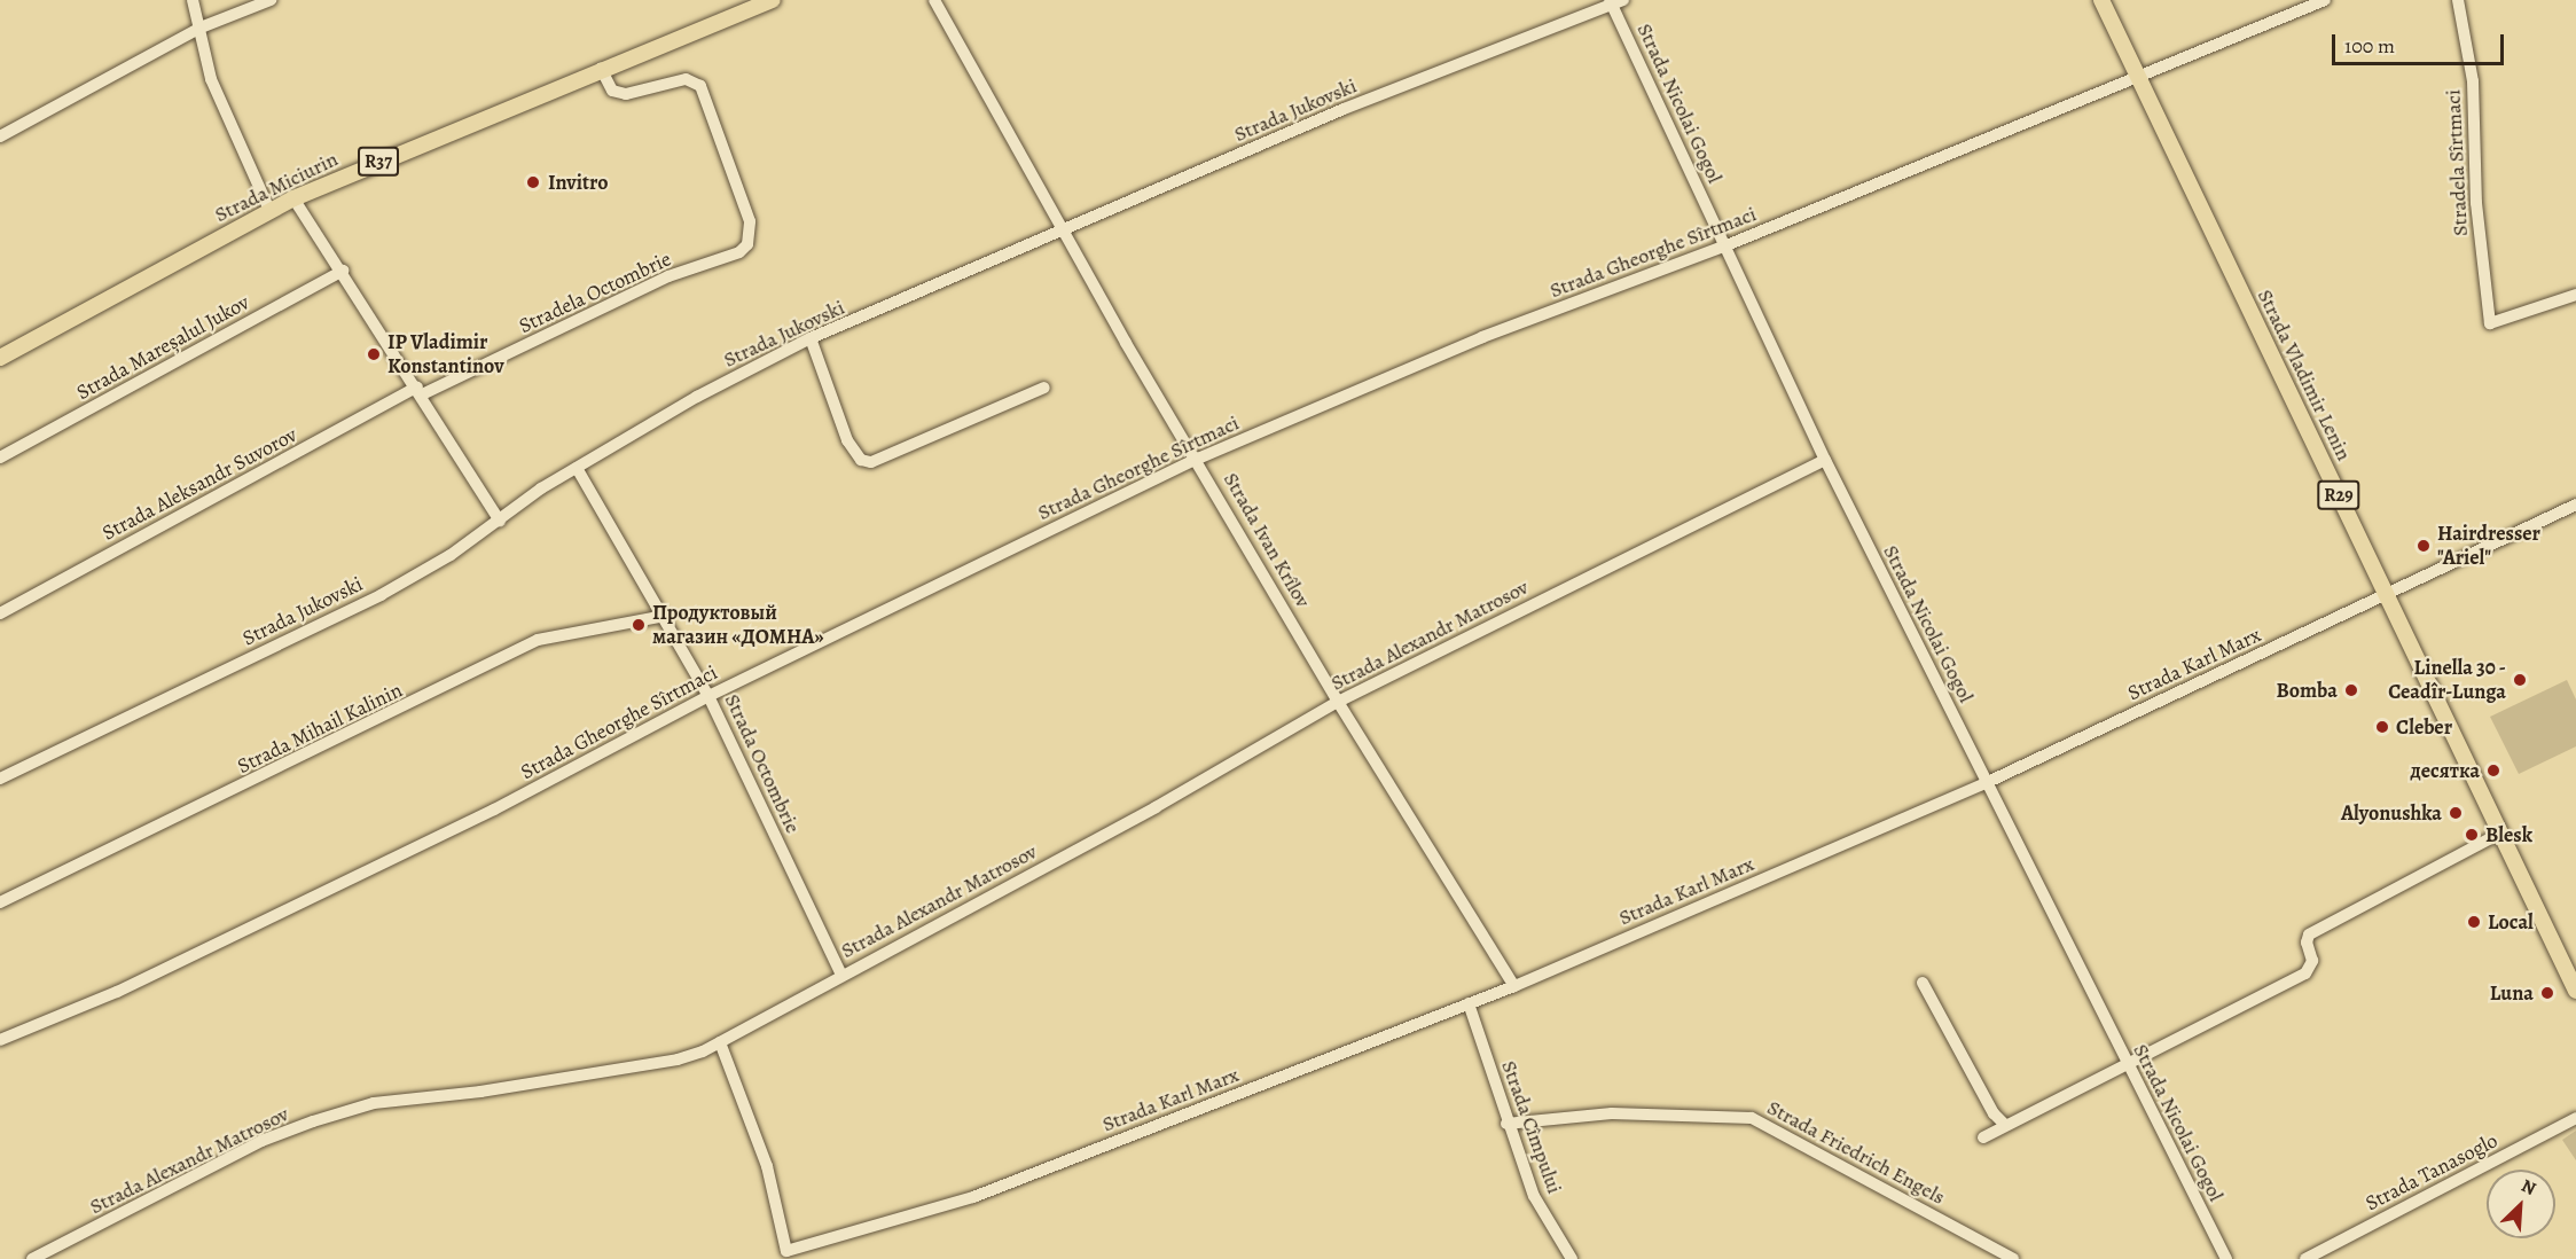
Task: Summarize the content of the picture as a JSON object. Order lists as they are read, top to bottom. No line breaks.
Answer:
{"streets":{"main road":["R37","Strada Miciurin","Strada Vladimir Lenin","R29"],"street":["Strada Nicolai Gogol","Strada Jukovski","Stradela Sîrtmaci","Strada Gheorghe Sîrtmaci","Stradela Octombrie","Strada Mareșalul Jukov","Strada Aleksandr Suvorov","Strada Ivan Krîlov","Strada Alexandr Matrosov","Strada Karl Marx","Strada Mihail Kalinin","Strada Octombrie","Strada Cîmpului","Strada Friedrich Engels","Strada Tanasoglo"]},"crossings":[["Strada Nicolai Gogol","Strada Jukovski"],["Strada Nicolai Gogol","Strada Gheorghe Sîrtmaci"],["Strada Nicolai Gogol","Strada Alexandr Matrosov"],["Strada Nicolai Gogol","Strada Karl Marx"],["Strada Jukovski","Strada Ivan Krîlov"],["Strada Jukovski","Strada Octombrie"],["Strada Miciurin","Stradela Octombrie"],["Strada Gheorghe Sîrtmaci","Strada Vladimir Lenin"],["Strada Gheorghe Sîrtmaci","Strada Ivan Krîlov"],["Strada Gheorghe Sîrtmaci","Strada Octombrie"],["Stradela Octombrie","Strada Aleksandr Suvorov"],["Strada Vladimir Lenin","Strada Karl Marx"],["Strada Ivan Krîlov","Strada Alexandr Matrosov"],["Strada Ivan Krîlov","Strada Karl Marx"],["Strada Alexandr Matrosov","Strada Karl Marx"],["Strada Alexandr Matrosov","Strada Octombrie"],["Strada Karl Marx","Strada Cîmpului"],["Strada Mihail Kalinin","Strada Octombrie"],["Strada Cîmpului","Strada Friedrich Engels"]],"places":["Invitro","IP Vladimir Konstantinov","Hairdresser \"Ariel\"","Продуктовый магазин «ДОМНА»","Linella 30 - Ceadîr-Lunga","Bomba","Cleber","десятка","Alyonushka","Blesk","Local","Luna"],"scale_bar":"100 m","north":"top right"}
